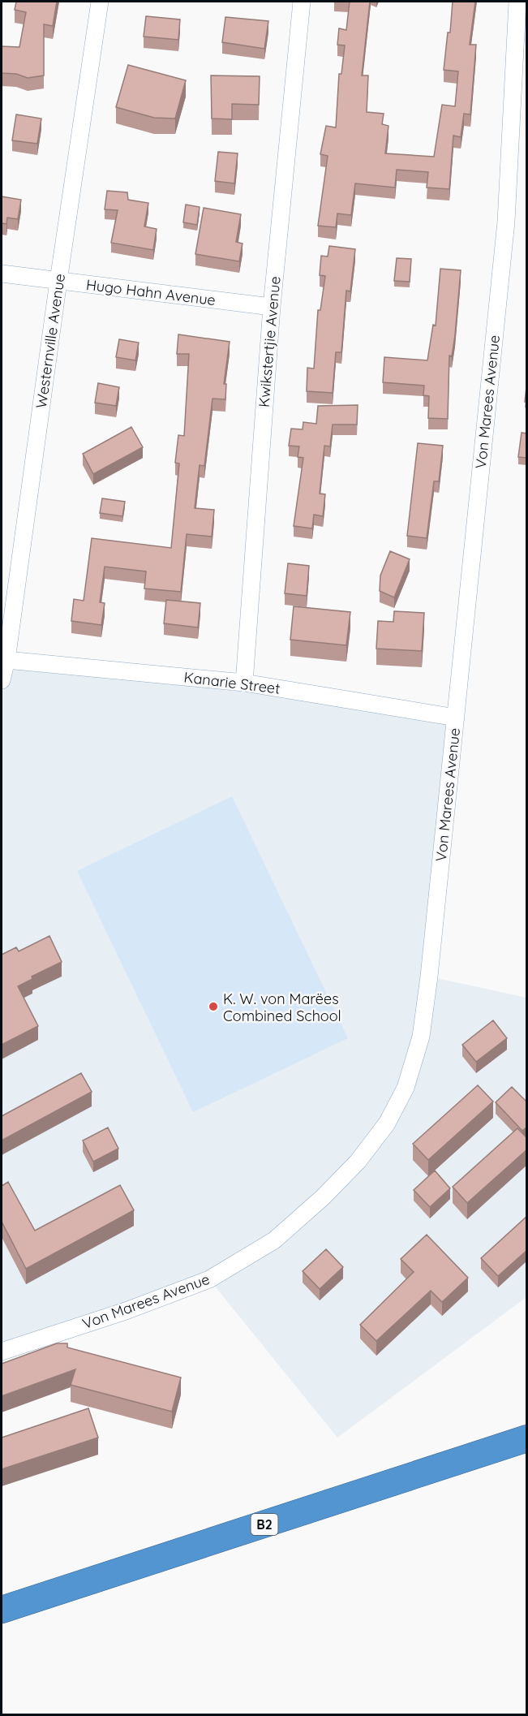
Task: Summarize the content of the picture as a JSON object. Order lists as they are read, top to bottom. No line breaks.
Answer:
{"streets":{"highway":["B2"],"street":["Hugo Hahn Avenue","Westernville Avenue","Kwikstertjie Avenue","Von Marees Avenue","Kanarie Street"]},"crossings":[["Hugo Hahn Avenue","Westernville Avenue"],["Hugo Hahn Avenue","Kwikstertjie Avenue"],["Westernville Avenue","Kanarie Street"],["Kwikstertjie Avenue","Kanarie Street"],["Von Marees Avenue","Kanarie Street"]],"places":["K. W. von Marëes Combined School"]}
